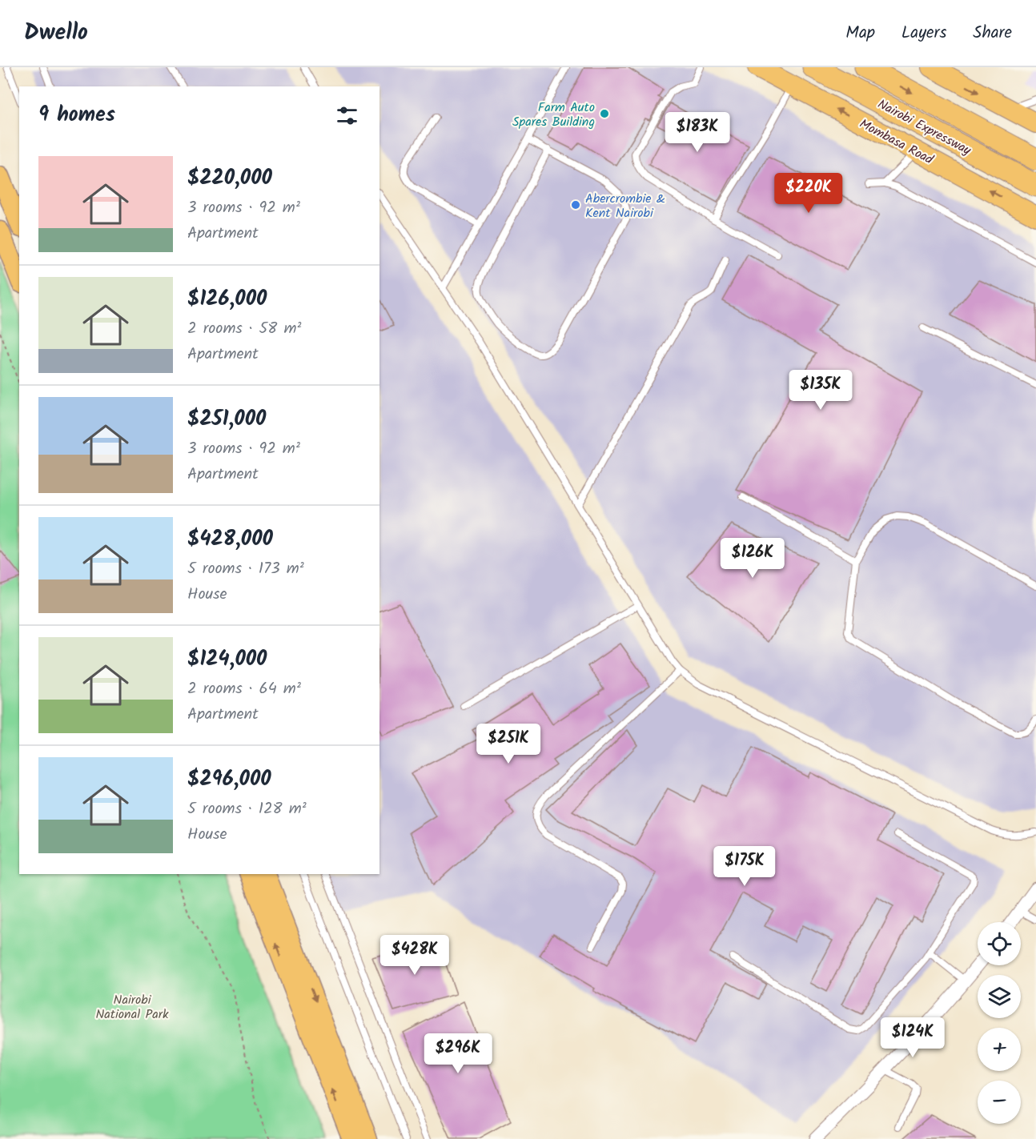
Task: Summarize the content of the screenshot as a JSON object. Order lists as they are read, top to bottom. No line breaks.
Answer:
{"streets":{"highway":["Nairobi Expressway","Mombasa Road"]},"parks":["Nairobi National Park"],"places":["Farm Auto Spares Building","Abercrombie & Kent Nairobi"],"page":{"header":"Dwello","nav":["Map","Layers","Share"],"heading":"9 homes","price":["$183K","$220K","$135K","$126K","$251K","$175K","$428K","$124K","$296K"],"list":[{"name":"$220,000","note":"3 rooms · 92 m² · Apartment"},{"name":"$126,000","note":"2 rooms · 58 m² · Apartment"},{"name":"$251,000","note":"3 rooms · 92 m² · Apartment"},{"name":"$428,000","note":"5 rooms · 173 m² · House"},{"name":"$124,000","note":"2 rooms · 64 m² · Apartment"},{"name":"$296,000","note":"5 rooms · 128 m² · House"}],"map_buttons":["+","−"]}}
